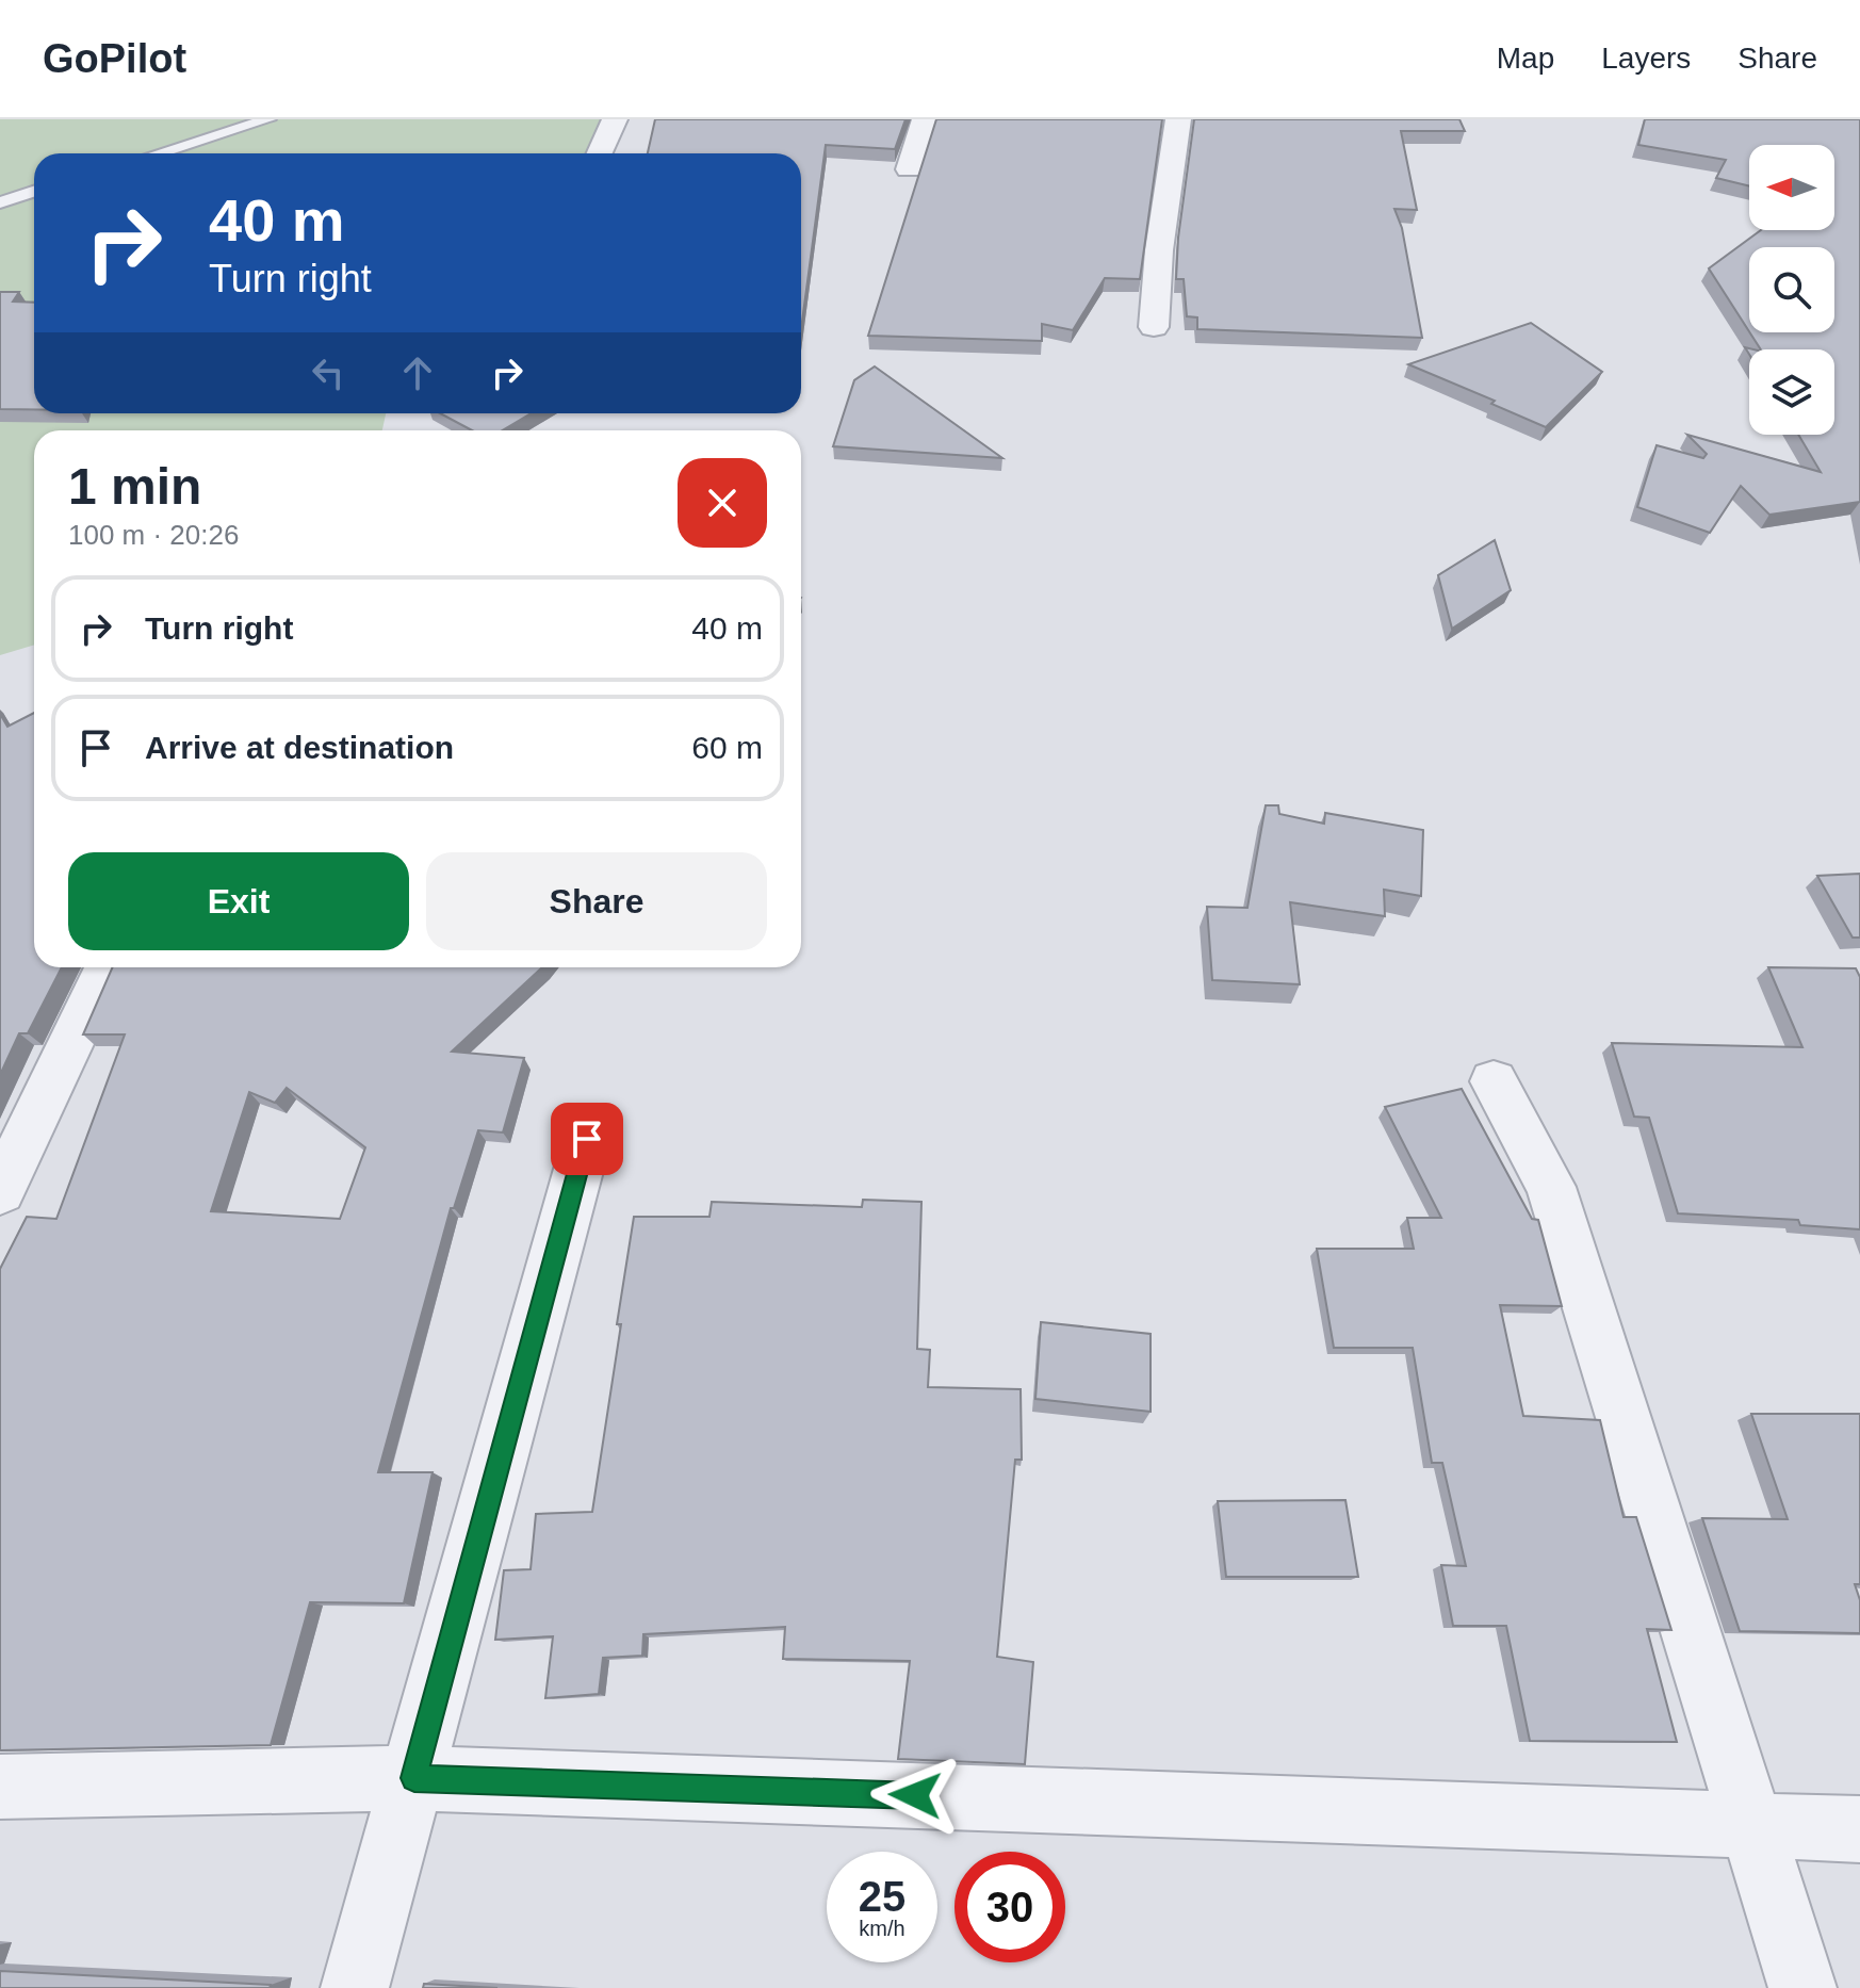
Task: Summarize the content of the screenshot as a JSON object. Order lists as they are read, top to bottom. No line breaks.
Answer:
{"north":"left","page":{"header":"GoPilot","nav":["Map","Layers","Share"],"turn":["40 m","Turn right"],"heading":["1 min","100 m · 20:26"],"list":[{"name":"Turn right","value":"40 m"},{"name":"Arrive at destination","value":"60 m"}],"buttons":["Exit","Share"],"speed":"25 km/h","limit":"30"}}
